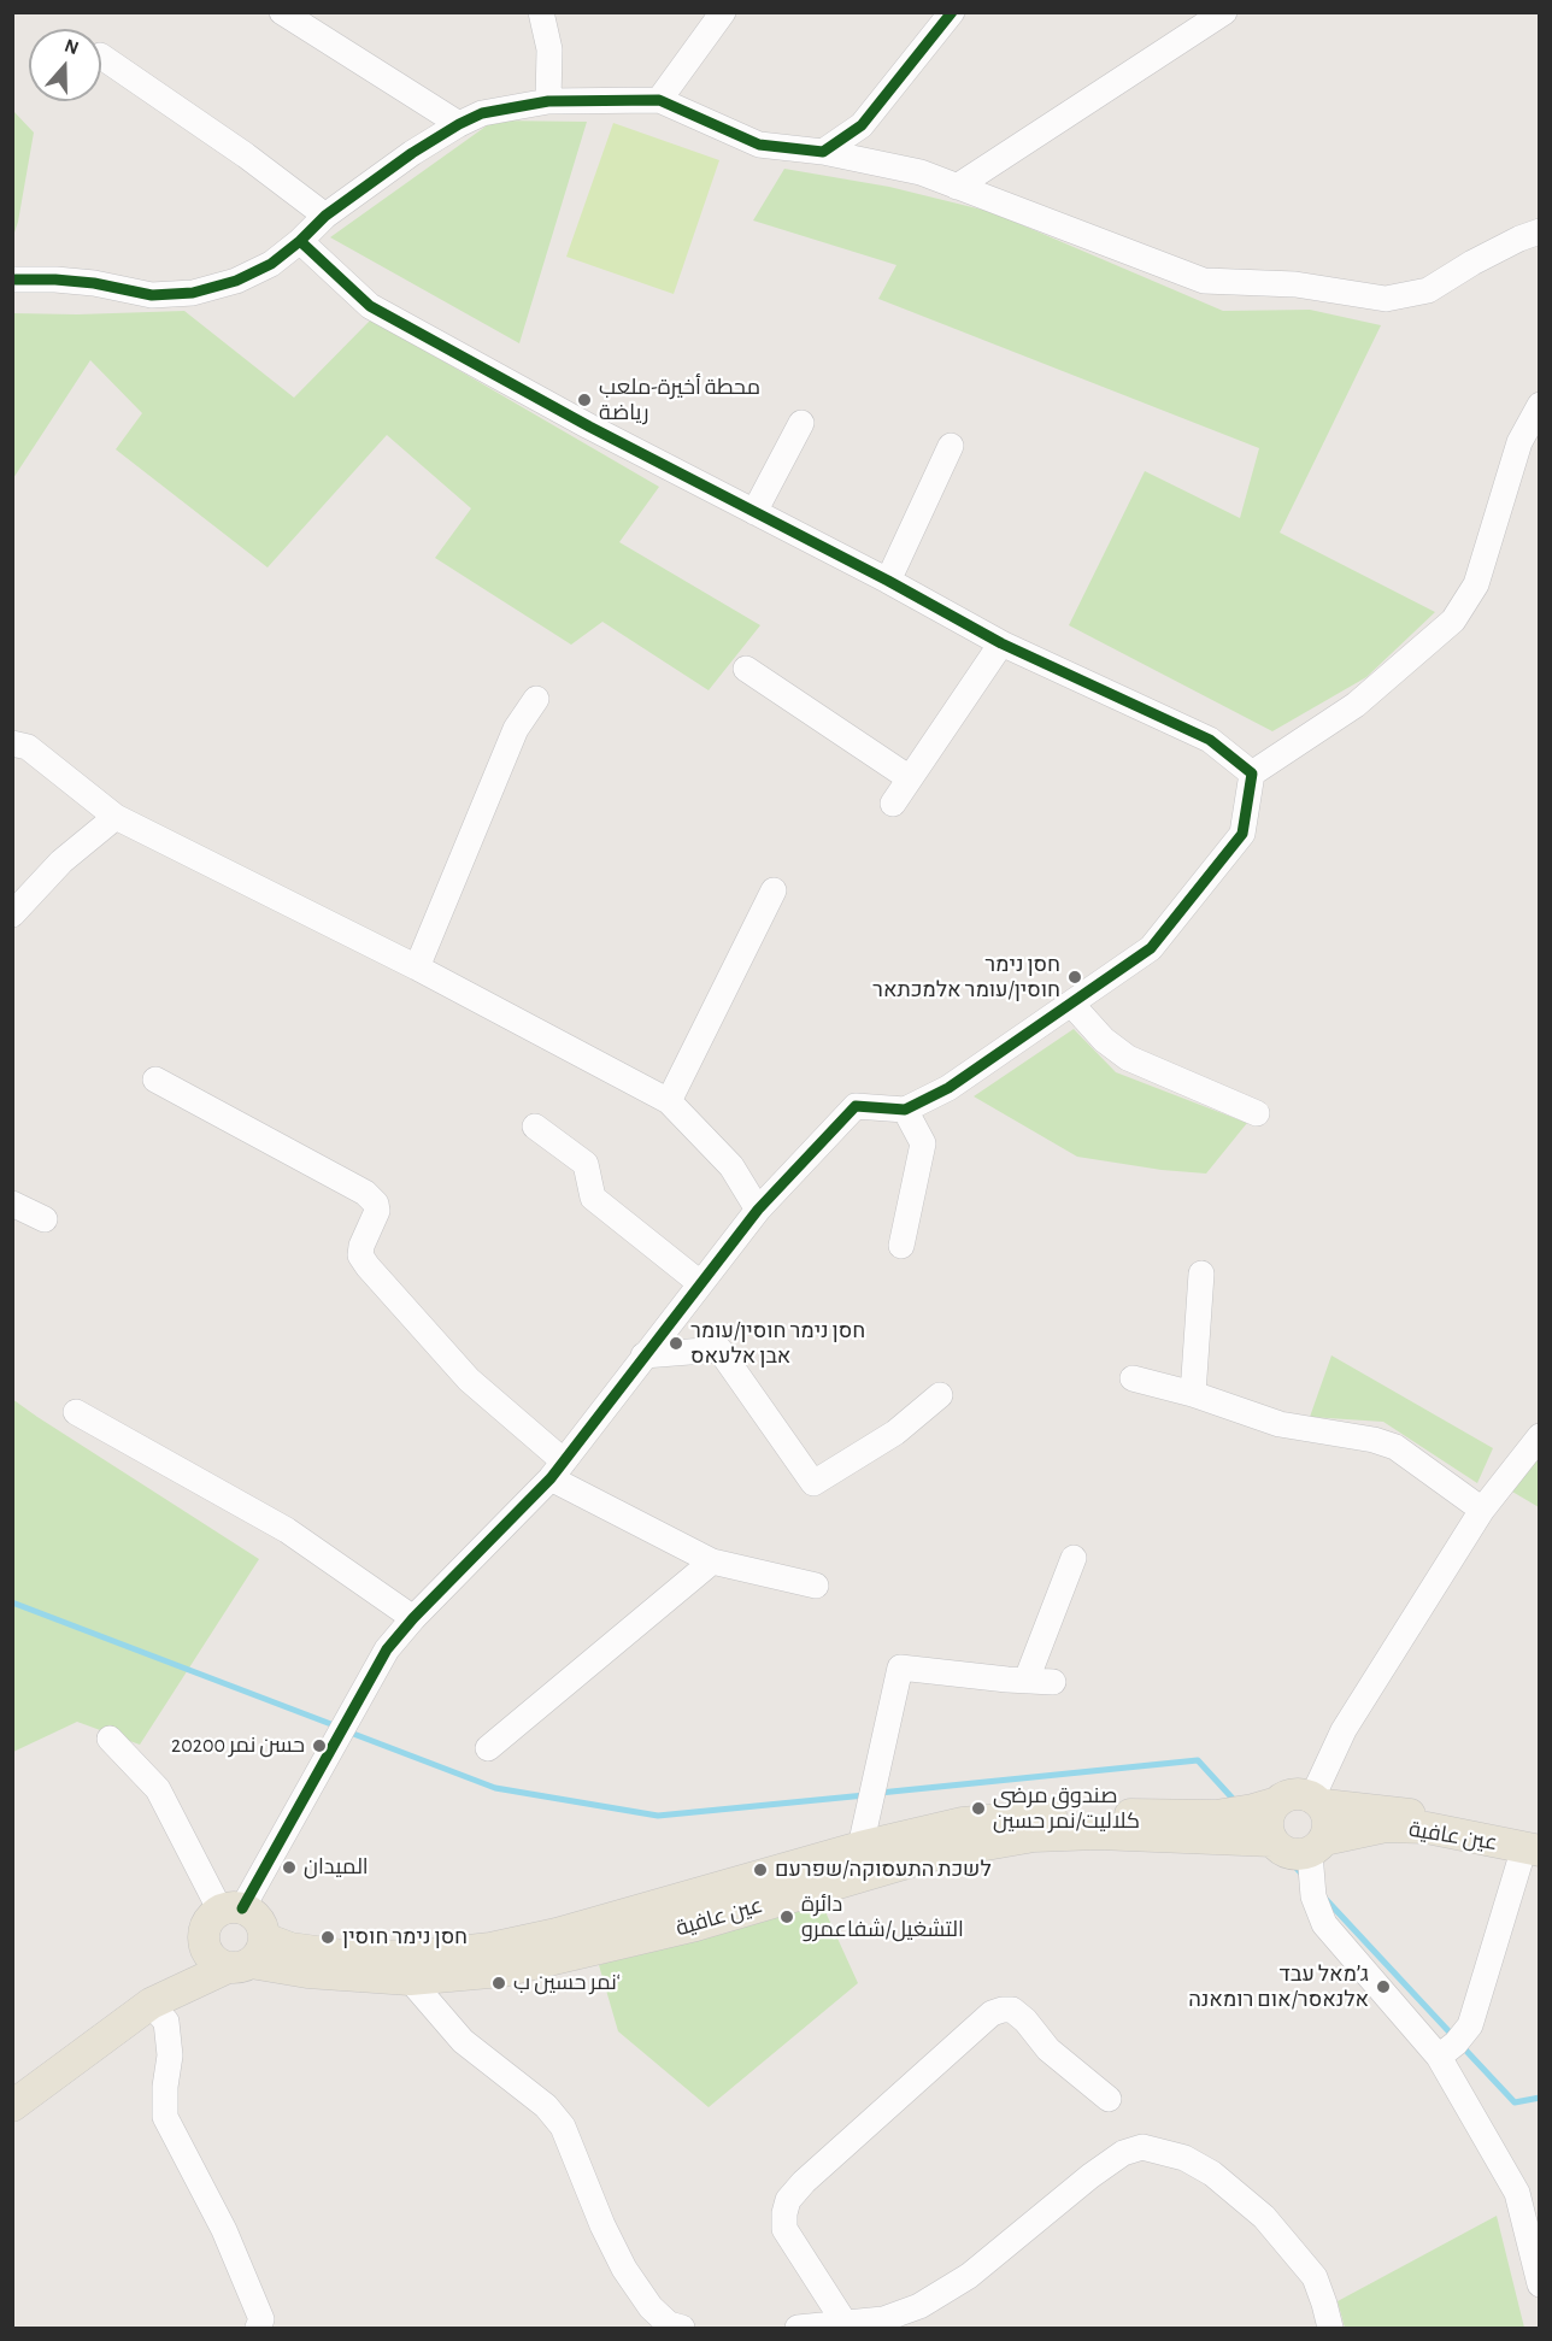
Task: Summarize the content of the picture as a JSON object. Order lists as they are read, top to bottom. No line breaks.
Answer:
{"streets":{"main road":["عين عافية"]},"places":["محطة أخيرة-ملعب رياضة","חסן נימר חוסין/עומר אלמכתאר","חסן נימר חוסין/עומר אבן אלעאס","حسن نمر 20200","صندوق مرضى كلاليت/نمر حسين","الميدان","לשכת התעסוקה/שפרעם","دائرة التشغيل/شفاعمرو","חסן נימר חוסין","نمر حسين ب‘","ג׳מאל עבד אלנאסר/אום רומאנה"],"north":"top"}
